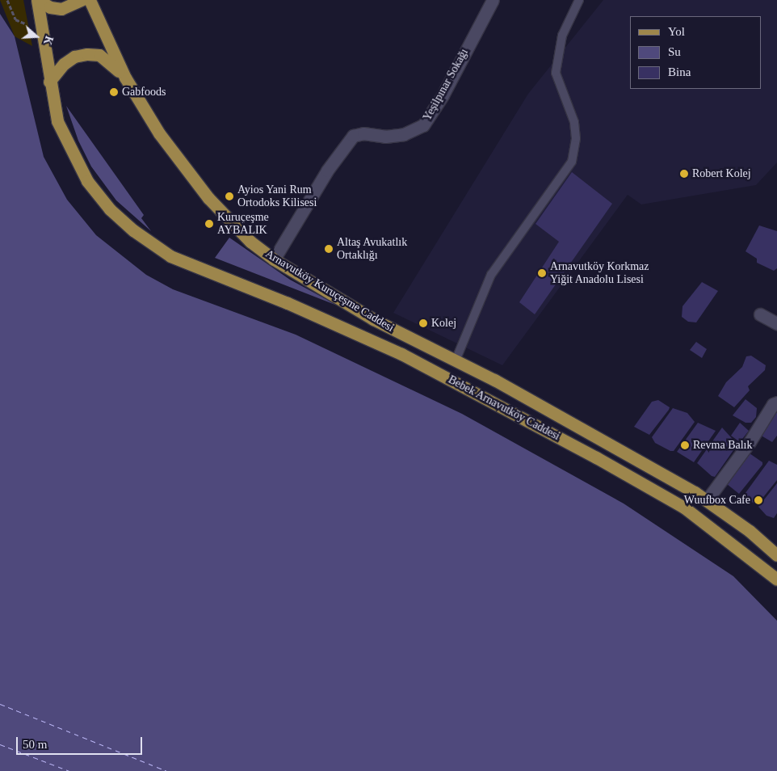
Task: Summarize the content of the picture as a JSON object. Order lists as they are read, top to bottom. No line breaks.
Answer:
{"streets":{"main road":["Arnavutköy Kuruçeşme Caddesi","Bebek Arnavutköy Caddesi"],"street":["Yeşilpınar Sokağı"]},"crossings":[["Yeşilpınar Sokağı","Arnavutköy Kuruçeşme Caddesi"],["Arnavutköy Kuruçeşme Caddesi","Bebek Arnavutköy Caddesi"]],"places":["Gabfoods","Robert Kolej","Ayios Yani Rum Ortodoks Kilisesi","Kuruçeşme AYBALIK","Altaş Avukatlık Ortaklığı","Arnavutköy Korkmaz Yiğit Anadolu Lisesi","Kolej","Revma Balık","Wuufbox Cafe"],"legend":["Yol","Su","Bina"],"scale_bar":"50 m","north":"right"}
